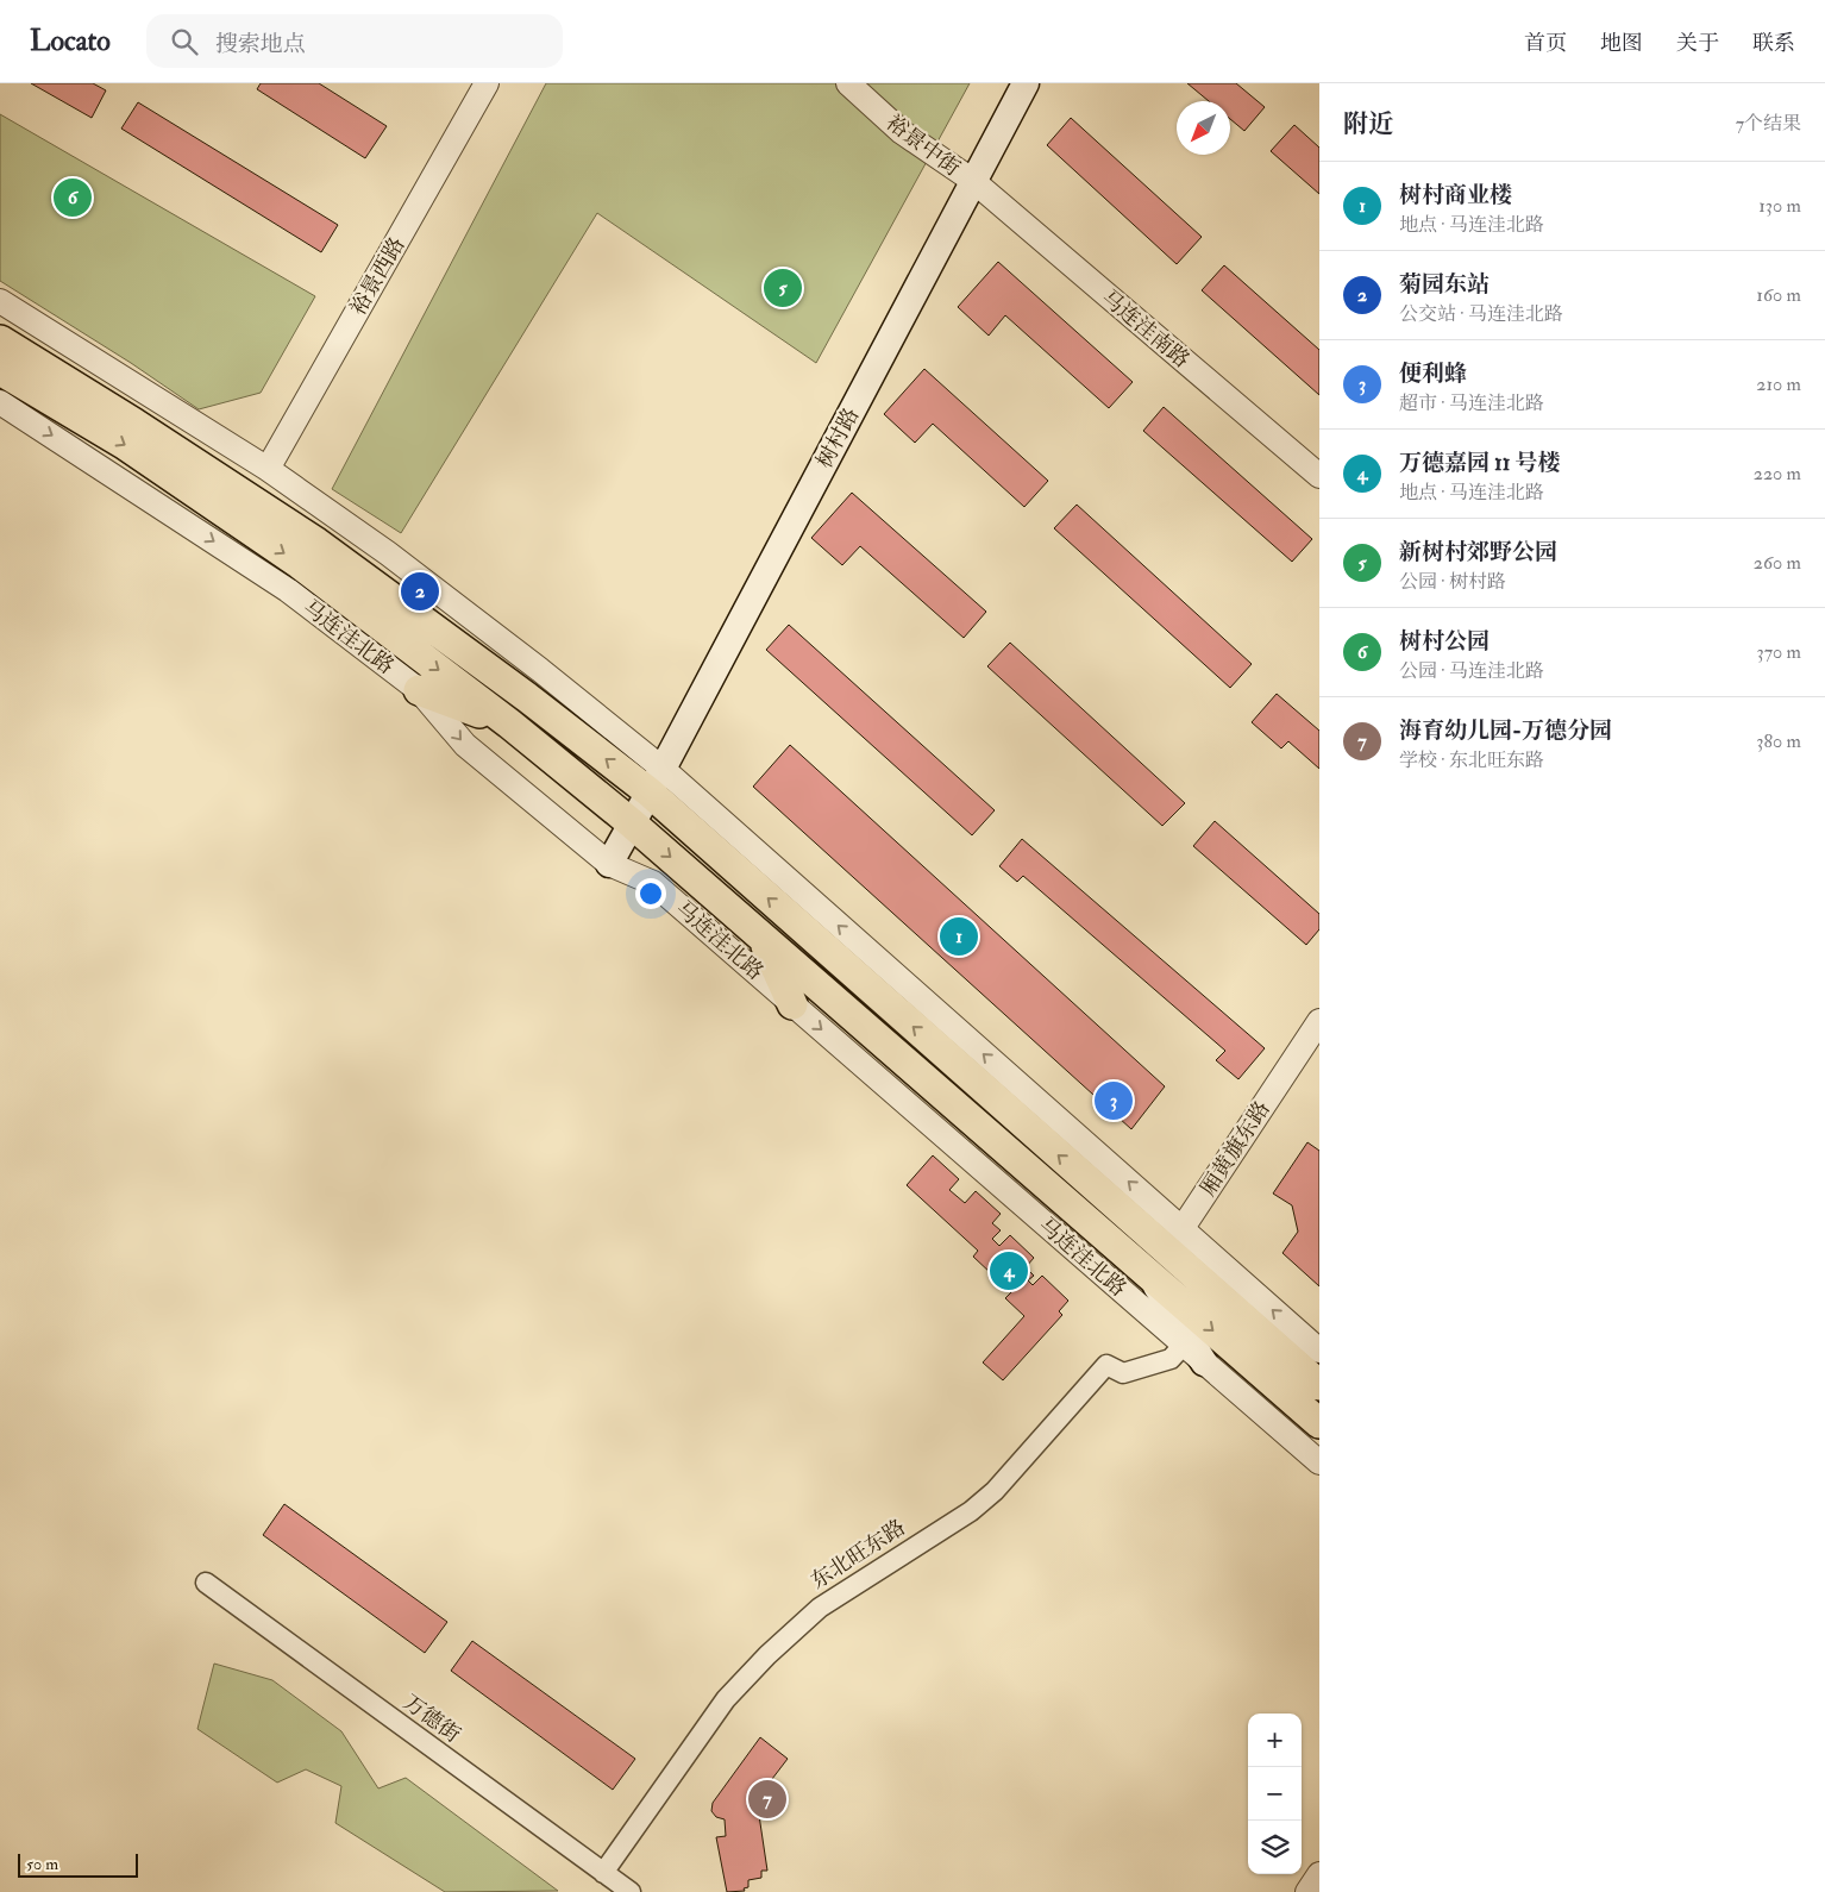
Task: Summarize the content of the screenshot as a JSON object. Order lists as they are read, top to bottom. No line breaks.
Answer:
{"streets":{"main road":["树村路","马连洼北路"],"street":["裕景中街","裕景西路","马连洼南路","厢黄旗东路","东北旺东路","万德街"]},"crossings":[["裕景中街","马连洼南路"],["裕景中街","树村路"],["马连洼南路","树村路"],["树村路","马连洼北路"],["马连洼北路","厢黄旗东路"],["马连洼北路","东北旺东路"],["东北旺东路","万德街"]],"scale_bar":"50 m","north":"bottom left","page":{"header":"Locato","search":"搜索地点","nav":["首页","地图","关于","联系"],"heading":["附近","7个结果"],"list":[{"mark":"1","name":"树村商业楼","note":"地点 · 马连洼北路","value":"130 m"},{"mark":"2","name":"菊园东站","note":"公交站 · 马连洼北路","value":"160 m"},{"mark":"3","name":"便利蜂","note":"超市 · 马连洼北路","value":"210 m"},{"mark":"4","name":"万德嘉园 11 号楼","note":"地点 · 马连洼北路","value":"220 m"},{"mark":"5","name":"新树村郊野公园","note":"公园 · 树村路","value":"260 m"},{"mark":"6","name":"树村公园","note":"公园 · 马连洼北路","value":"370 m"},{"mark":"7","name":"海育幼儿园-万德分园","note":"学校 · 东北旺东路","value":"380 m"}],"pins":["6","5","2","1","3","4","7"],"map_buttons":["+","−"],"scale":"50 m"}}
